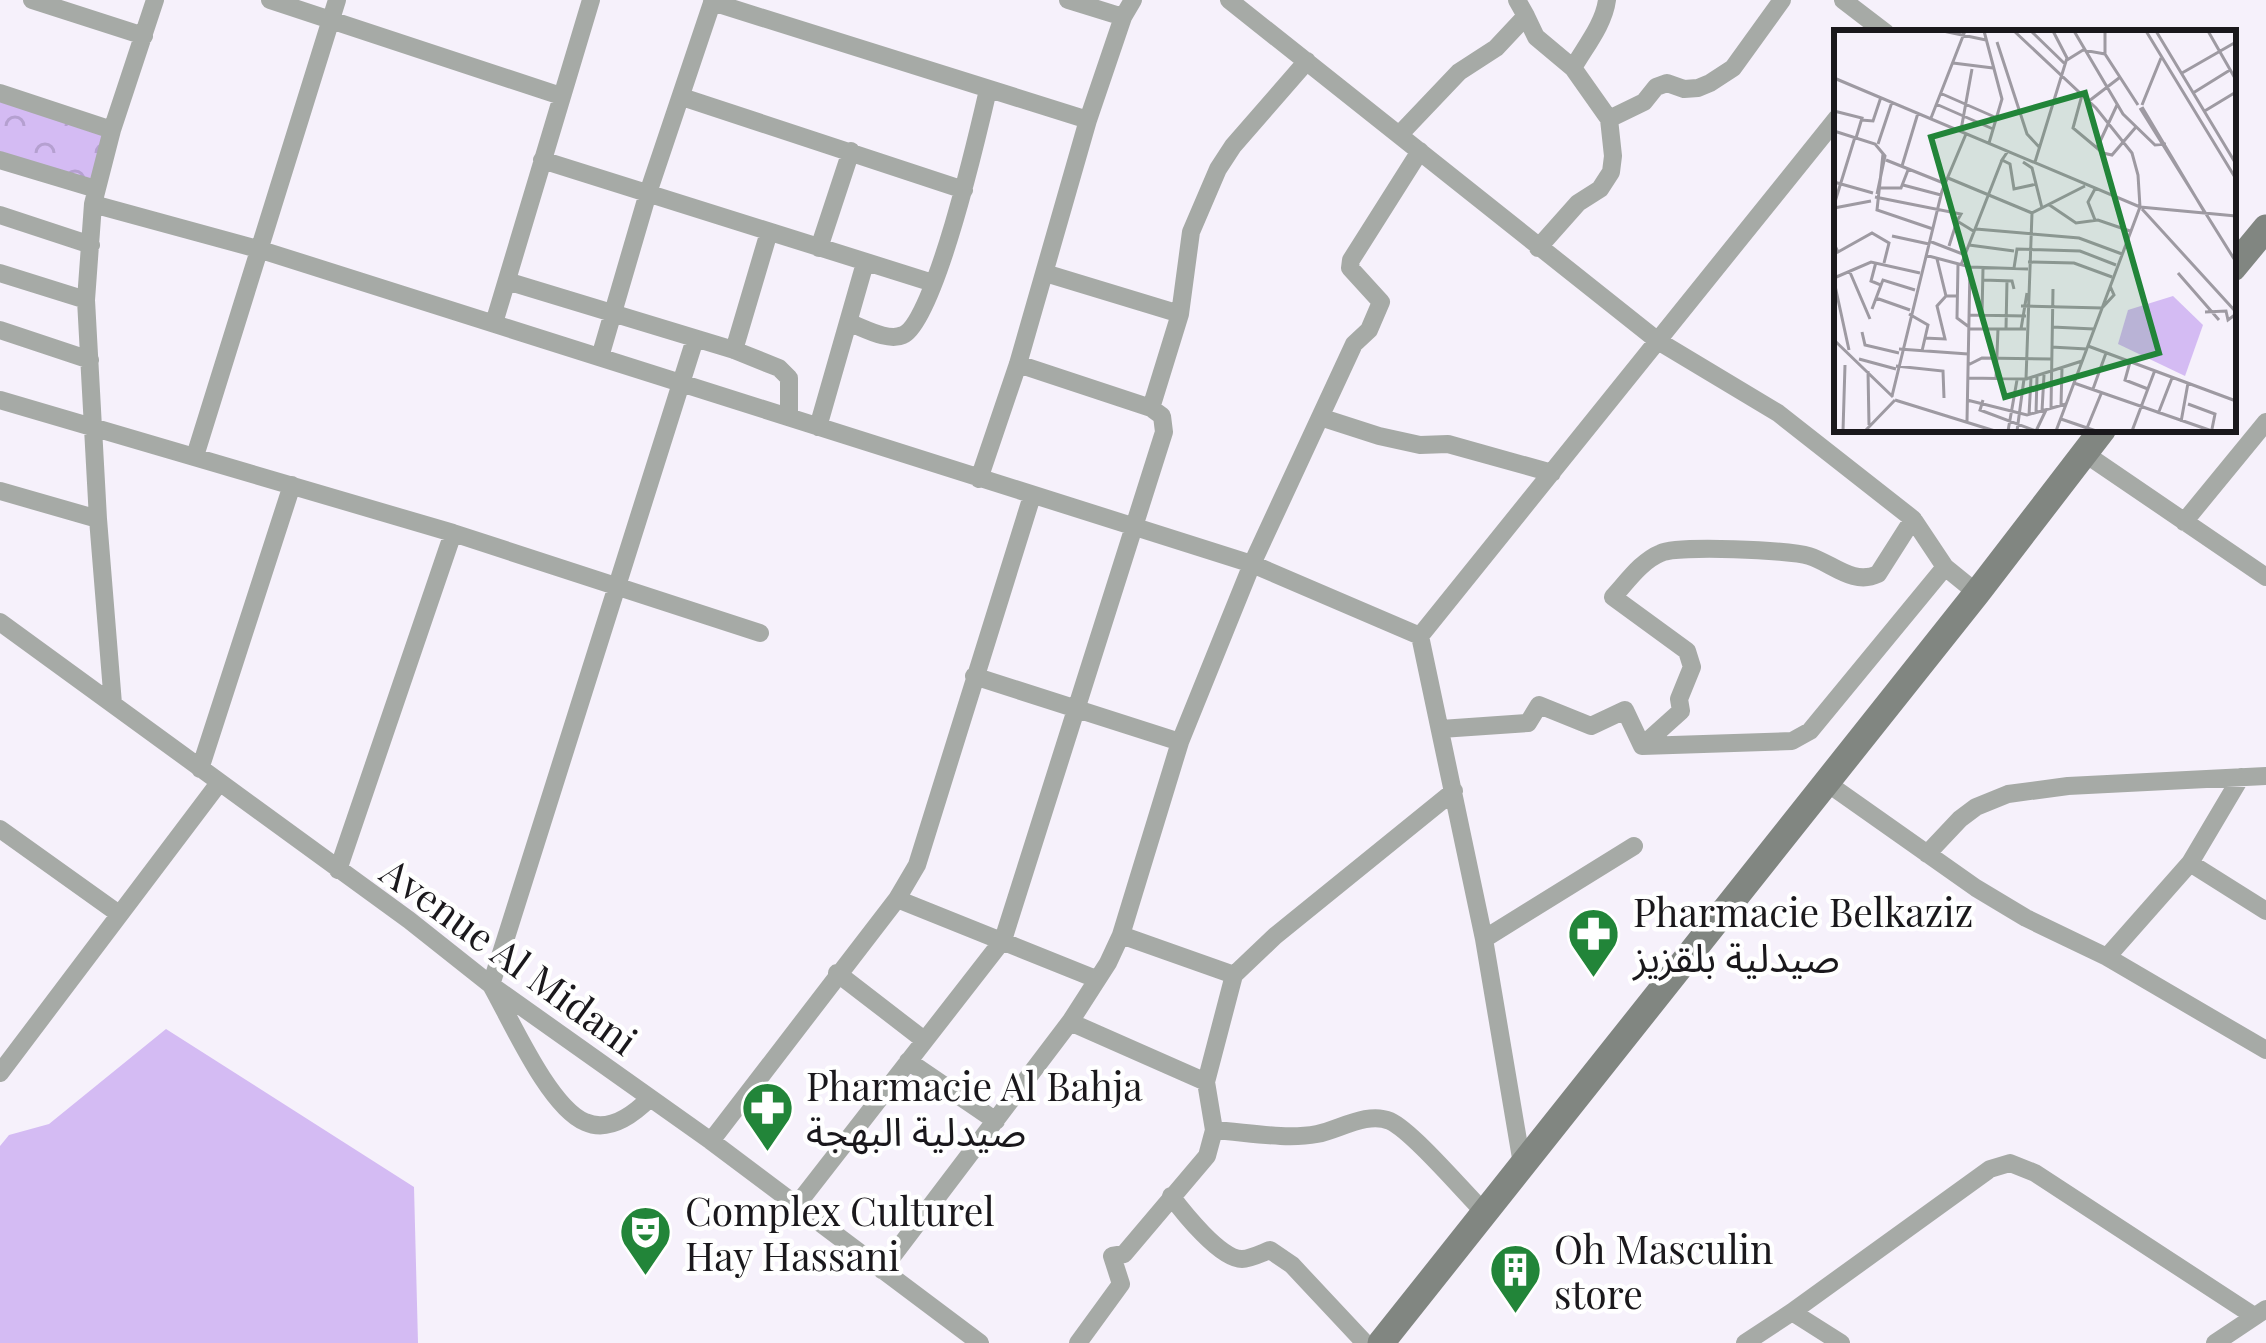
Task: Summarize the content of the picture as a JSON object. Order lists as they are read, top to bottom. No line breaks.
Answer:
{"streets":{"street":["Avenue Al Midani"]},"places":{"pharmacy":["Pharmacie Belkaziz صيدلية بلقزيز","Pharmacie Al Bahja صيدلية البهجة"],"theatre":["Complex Culturel Hay Hassani"],"building":["Oh Masculin store"]}}
